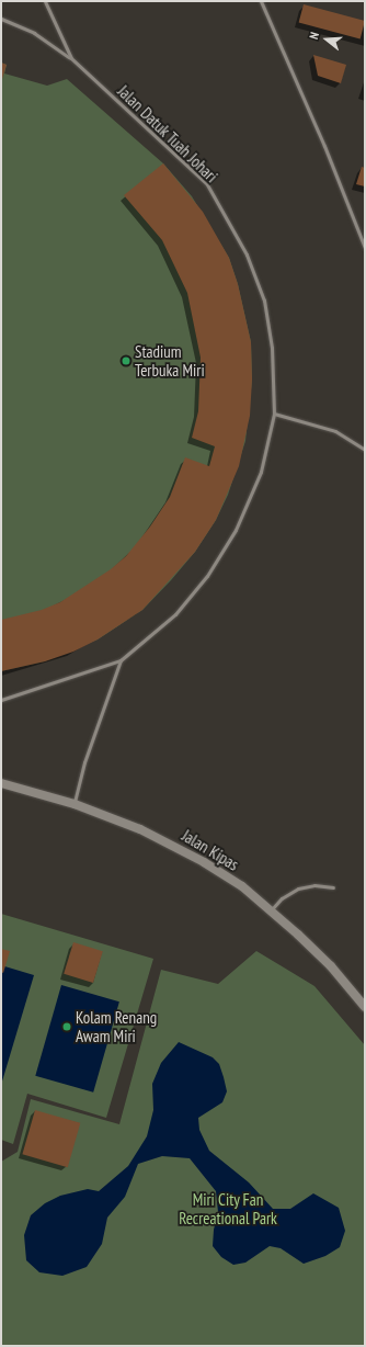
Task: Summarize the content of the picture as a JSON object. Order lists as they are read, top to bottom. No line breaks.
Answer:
{"streets":{"main road":["Jalan Kipas"],"lane":["Jalan Datuk Tuah Johari"]},"parks":["Miri City Fan Recreational Park"],"places":["Stadium Terbuka Miri","Kolam Renang Awam Miri"],"north":"left"}
